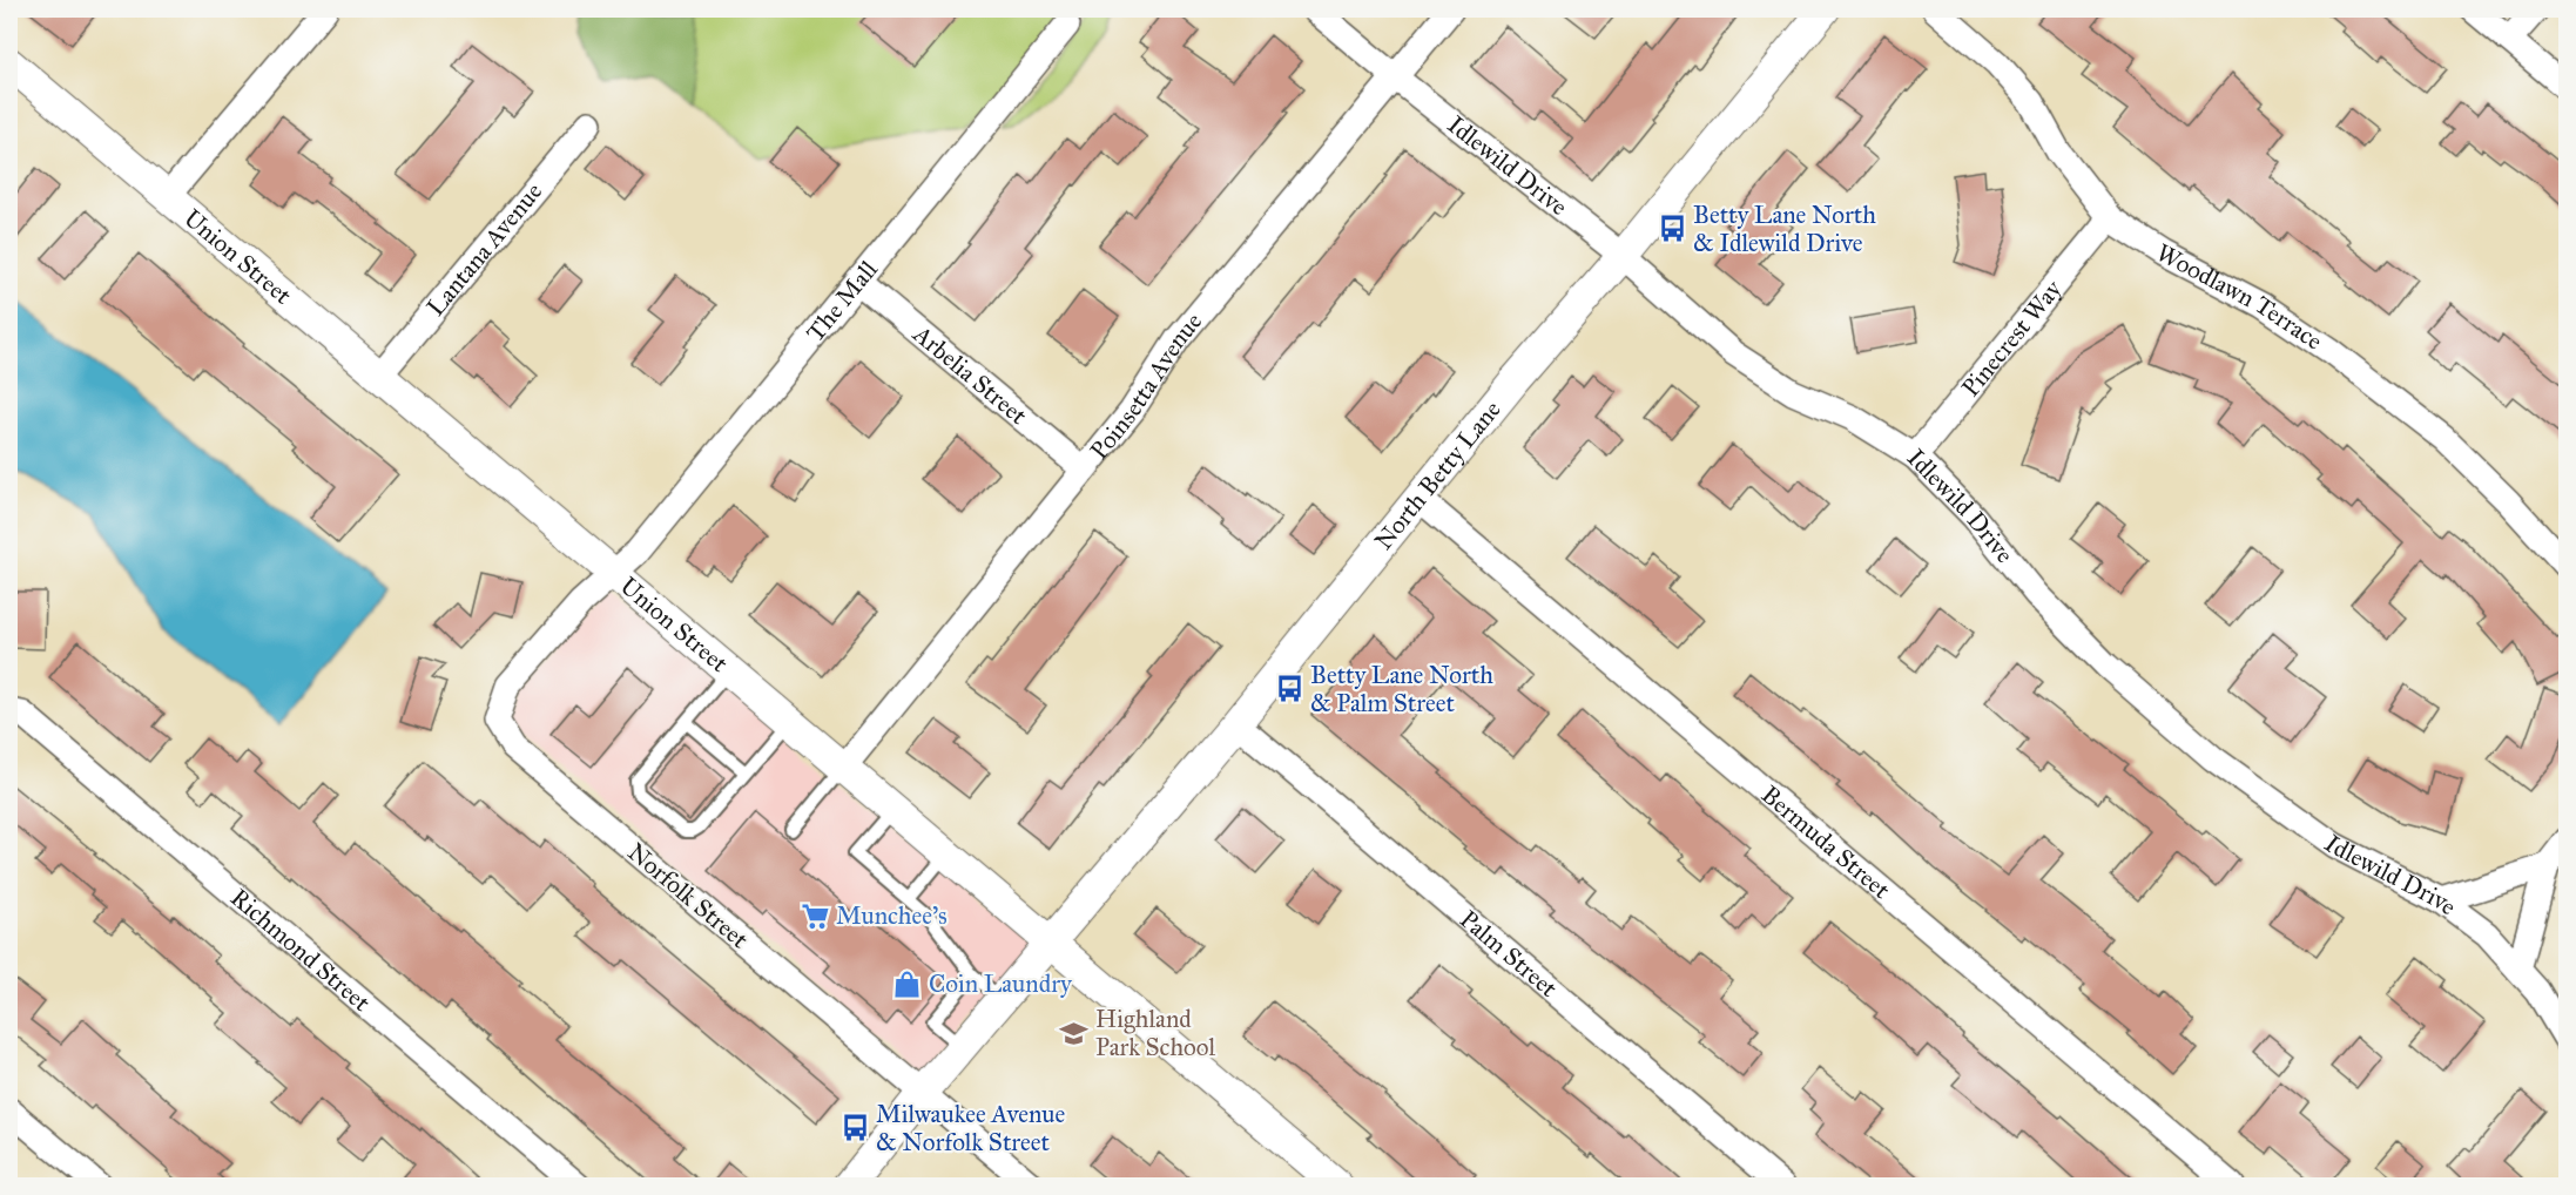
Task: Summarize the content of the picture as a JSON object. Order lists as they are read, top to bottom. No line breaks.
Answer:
{"streets":{"street":["Idlewild Drive","Lantana Avenue","Union Street","Woodlawn Terrace","The Mall","Pinecrest Way","Arbelia Street","Poinsetta Avenue","North Betty Lane","Bermuda Street","Norfolk Street","Richmond Street","Palm Street"]},"crossings":[["Idlewild Drive","Pinecrest Way"],["Idlewild Drive","Poinsetta Avenue"],["Idlewild Drive","North Betty Lane"],["Lantana Avenue","Union Street"],["Union Street","The Mall"],["Union Street","Poinsetta Avenue"],["Union Street","North Betty Lane"],["Union Street","Norfolk Street"],["Woodlawn Terrace","Pinecrest Way"],["The Mall","Arbelia Street"],["The Mall","Norfolk Street"],["Arbelia Street","Poinsetta Avenue"],["North Betty Lane","Bermuda Street"],["North Betty Lane","Norfolk Street"],["North Betty Lane","Palm Street"]],"places":{"bus stop":["Betty Lane North & Idlewild Drive","Betty Lane North & Palm Street","Milwaukee Avenue & Norfolk Street"],"supermarket":["Munchee's"],"shop":["Coin Laundry"],"school or university":["Highland Park School"]}}
